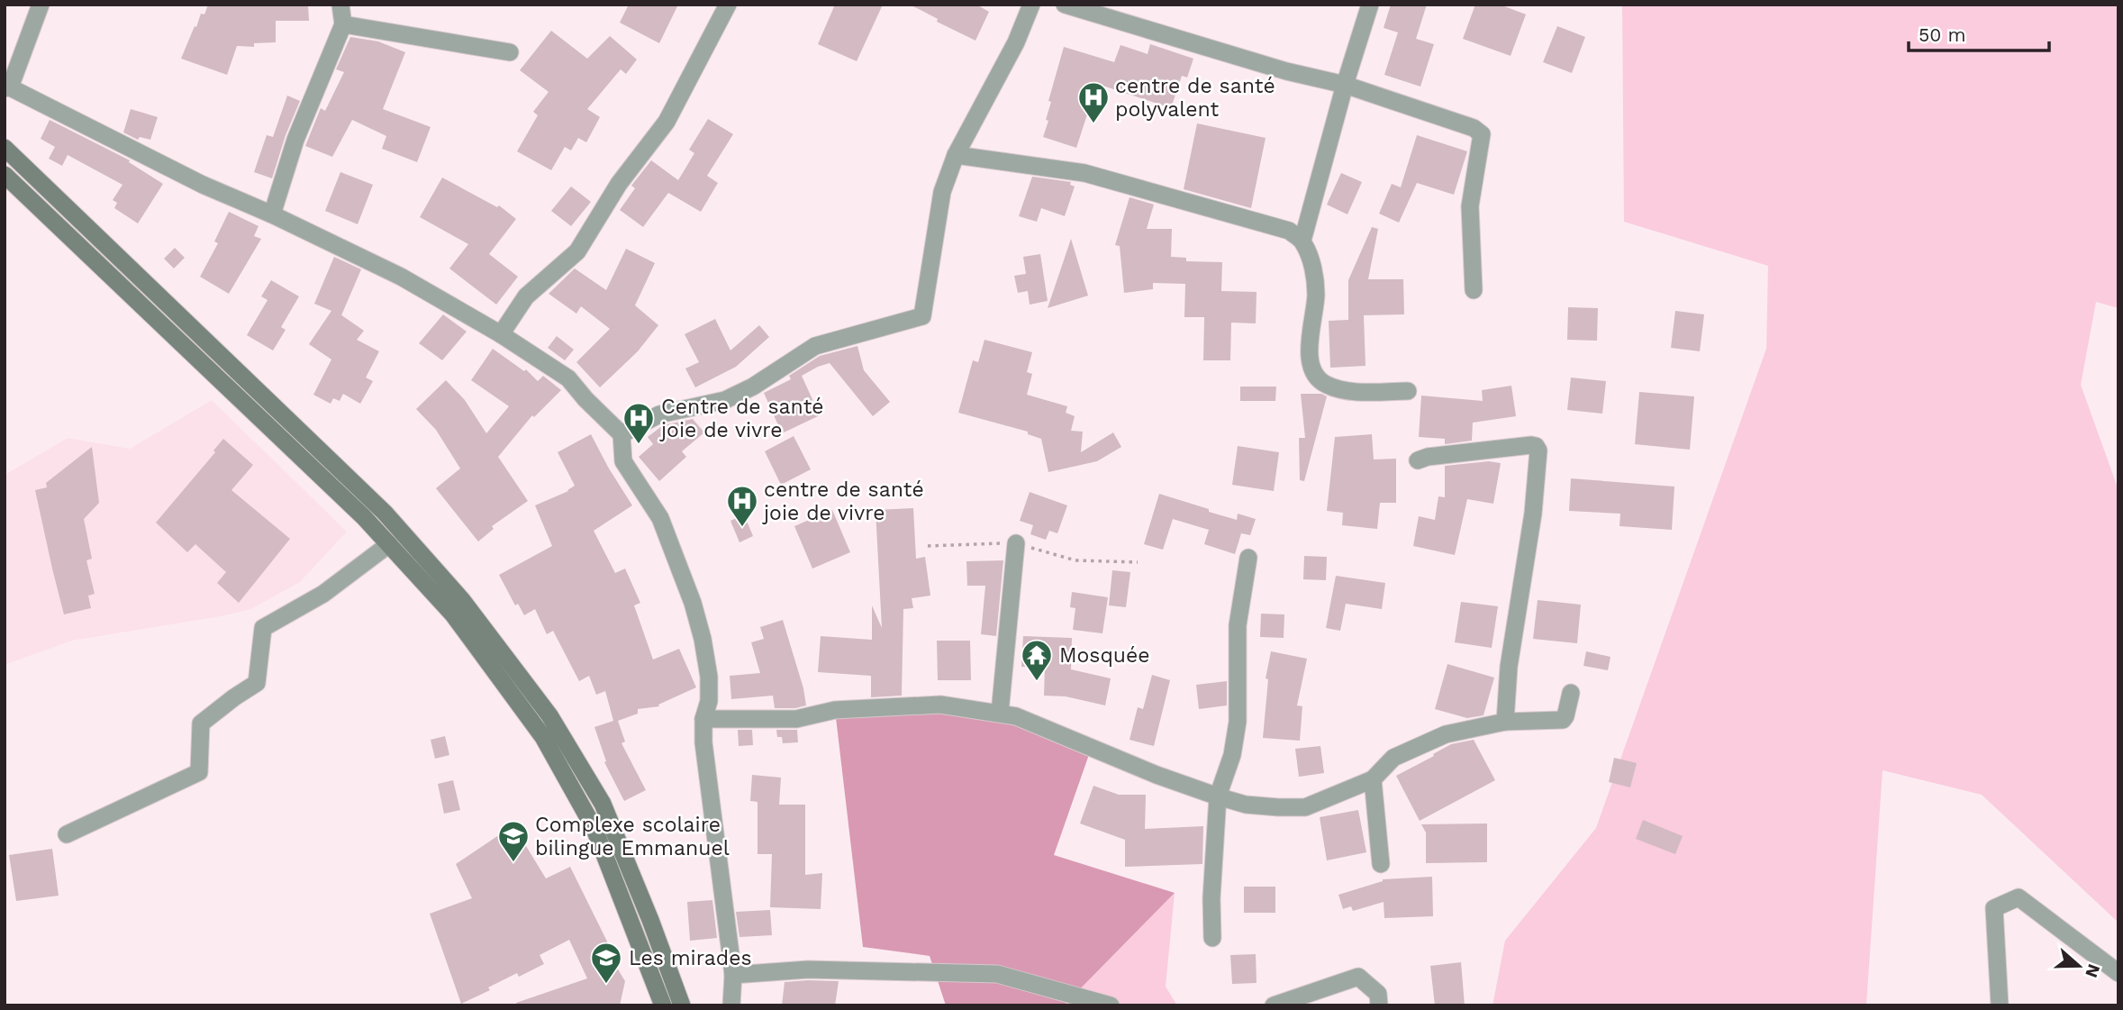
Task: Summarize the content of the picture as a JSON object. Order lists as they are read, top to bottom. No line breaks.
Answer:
{"places":{"hospital":["centre de santé polyvalent","Centre de santé joie de vivre","centre de santé joie de vivre"],"temple":["Mosquée"],"school or university":["Complexe scolaire bilingue Emmanuel","Les mirades"]},"scale_bar":"50 m","north":"right"}
